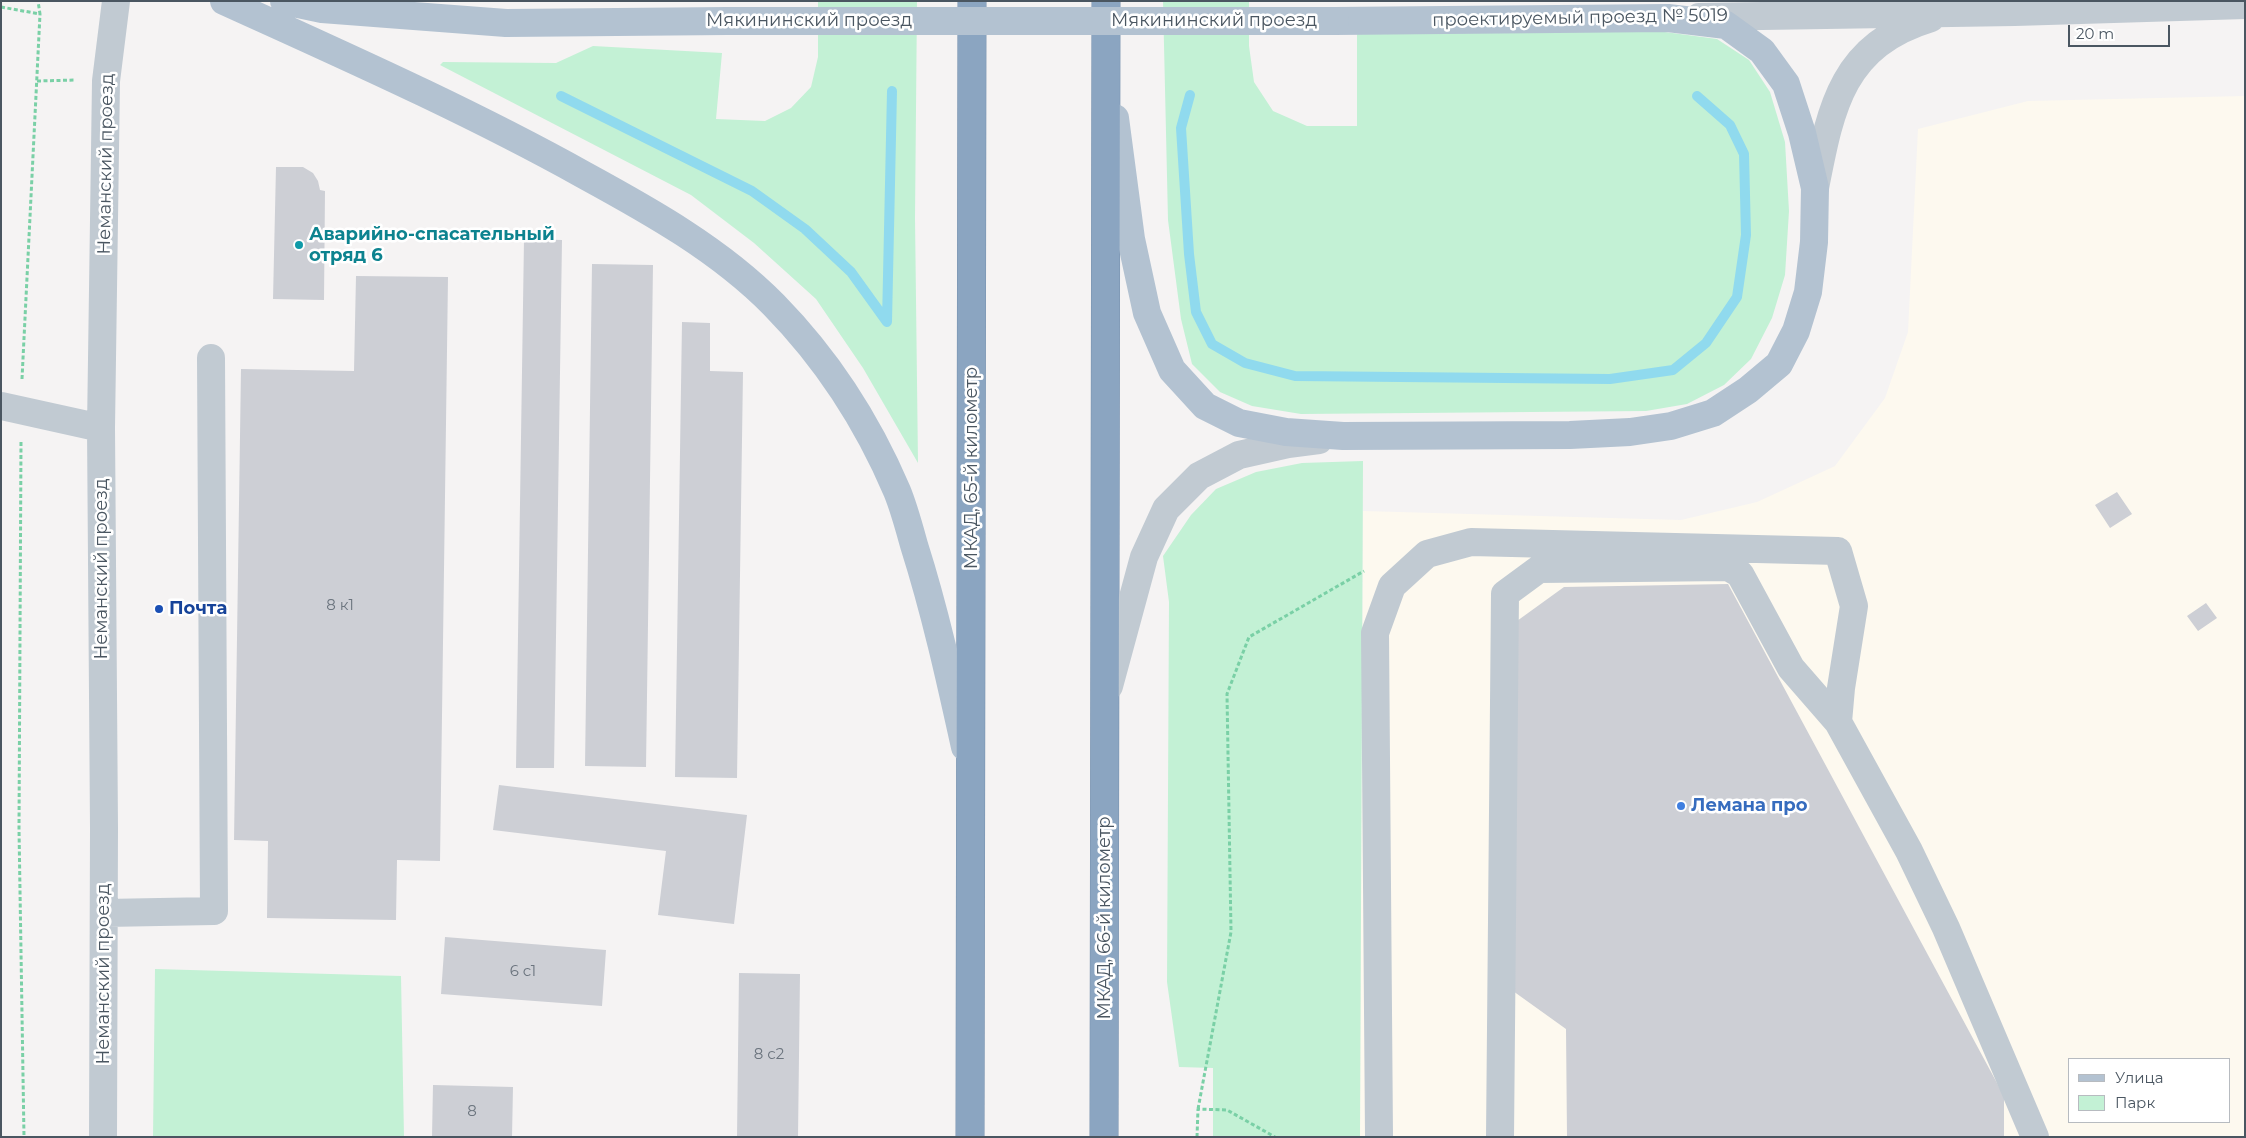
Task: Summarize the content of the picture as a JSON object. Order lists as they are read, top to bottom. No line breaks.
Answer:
{"streets":{"highway":["МКАД, 65-й километр","МКАД, 66-й километр"],"main road":["проектируемый проезд № 5019","Мякининский проезд"],"street":["Неманский проезд"]},"crossings":[["проектируемый проезд № 5019","Мякининский проезд"]],"places":["Аварийно-спасательный отряд 6","Почта","Лемана про"],"house_numbers":["8 к1","6 с1","8 с2","8"],"legend":["Улица","Парк"],"scale_bar":"20 m"}
